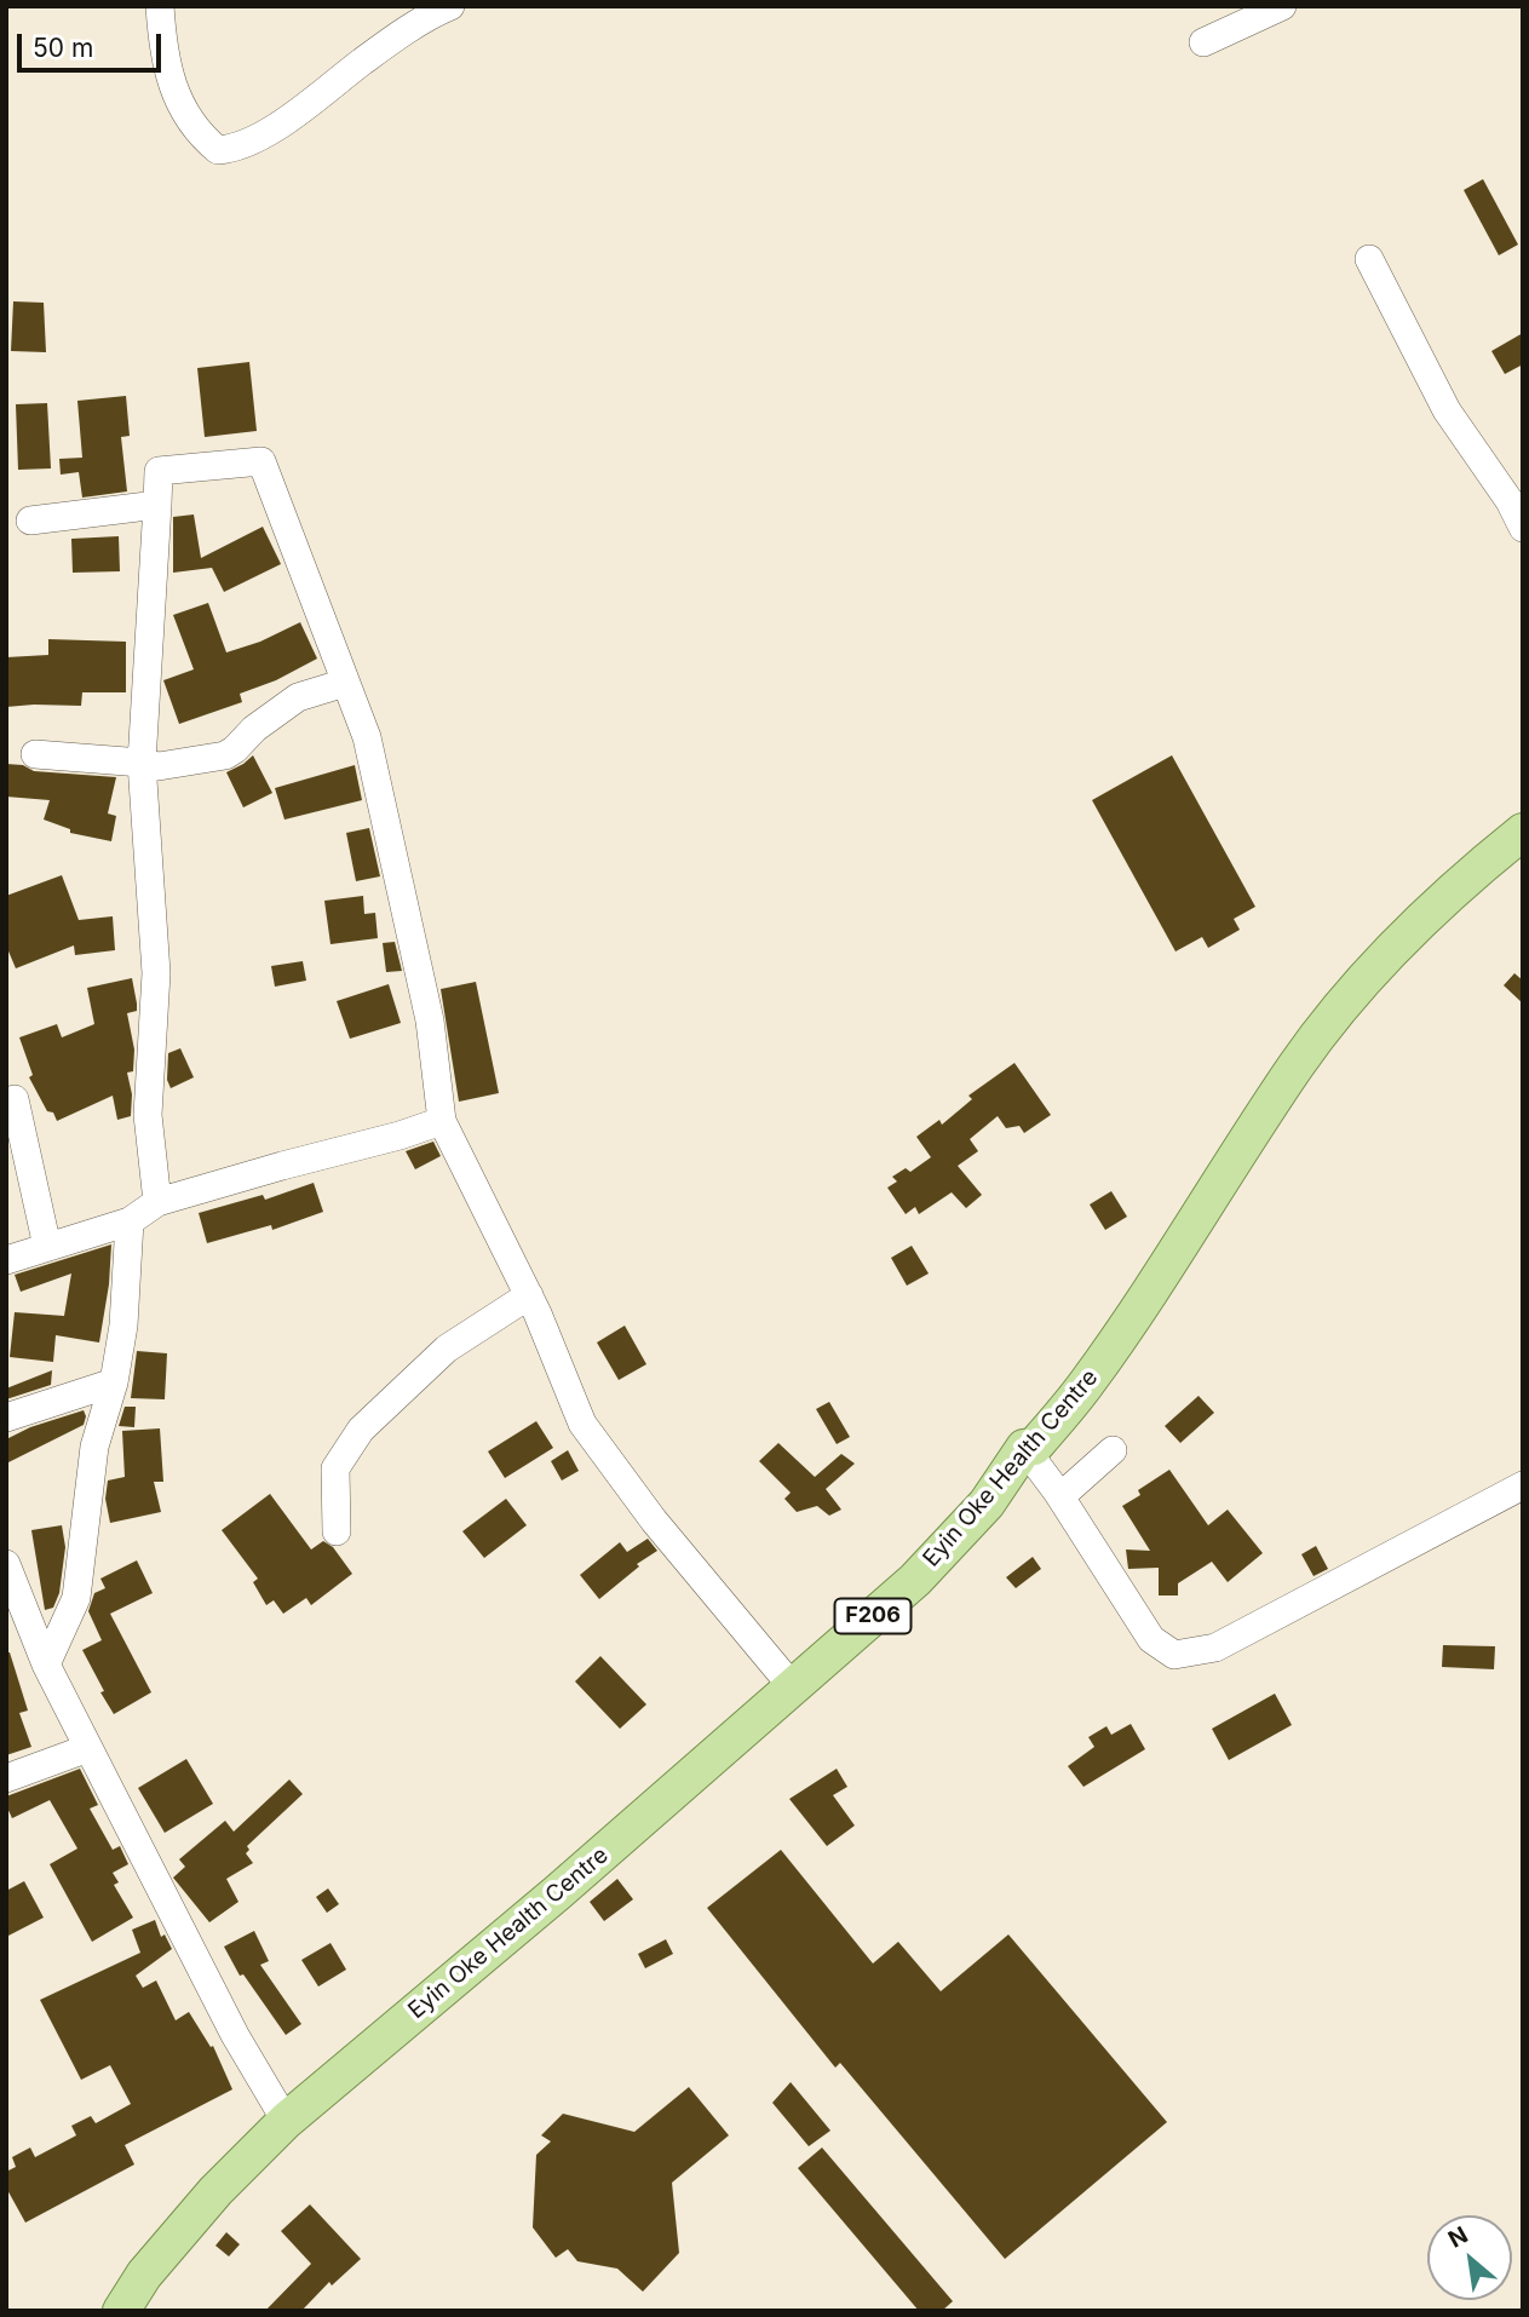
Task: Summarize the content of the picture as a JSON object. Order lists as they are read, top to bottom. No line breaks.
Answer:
{"streets":{"main road":["Eyin Oke Health Centre","F206"]},"scale_bar":"50 m","north":"top left"}
